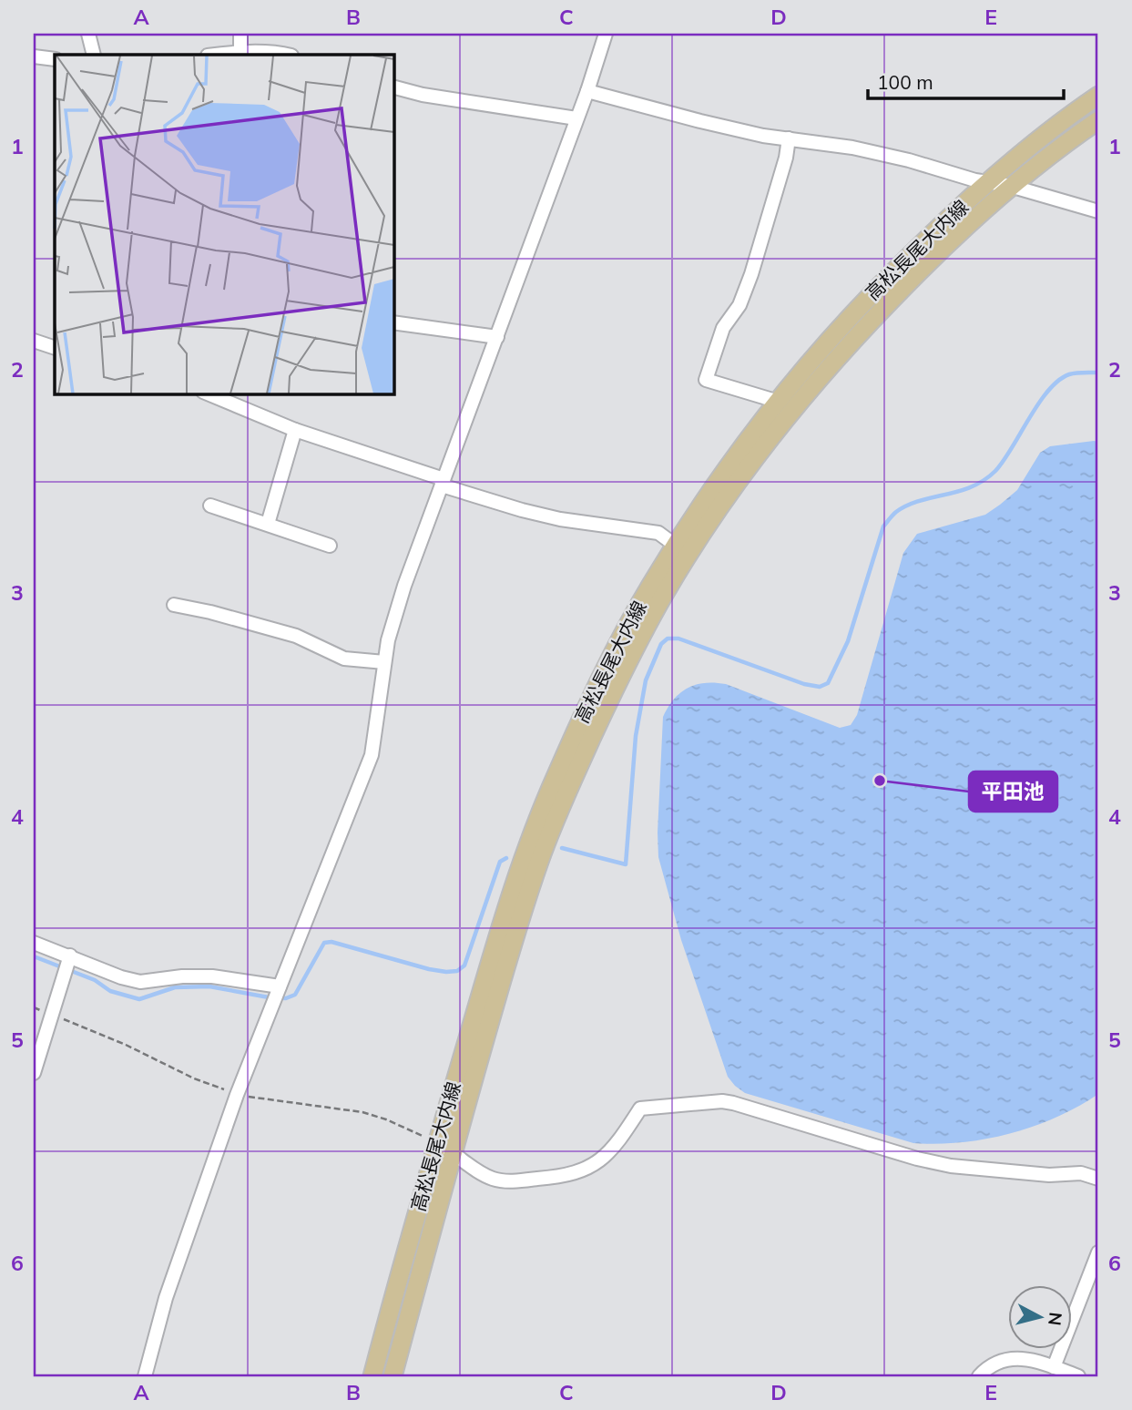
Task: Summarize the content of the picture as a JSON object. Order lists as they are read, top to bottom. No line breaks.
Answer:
{"streets":{"main road":["高松長尾大内線"]},"places":["平田池"],"scale_bar":"100 m","north":"right","grid":{"columns":["A","B","C","D","E"],"rows":["1","2","3","4","5","6"]}}
